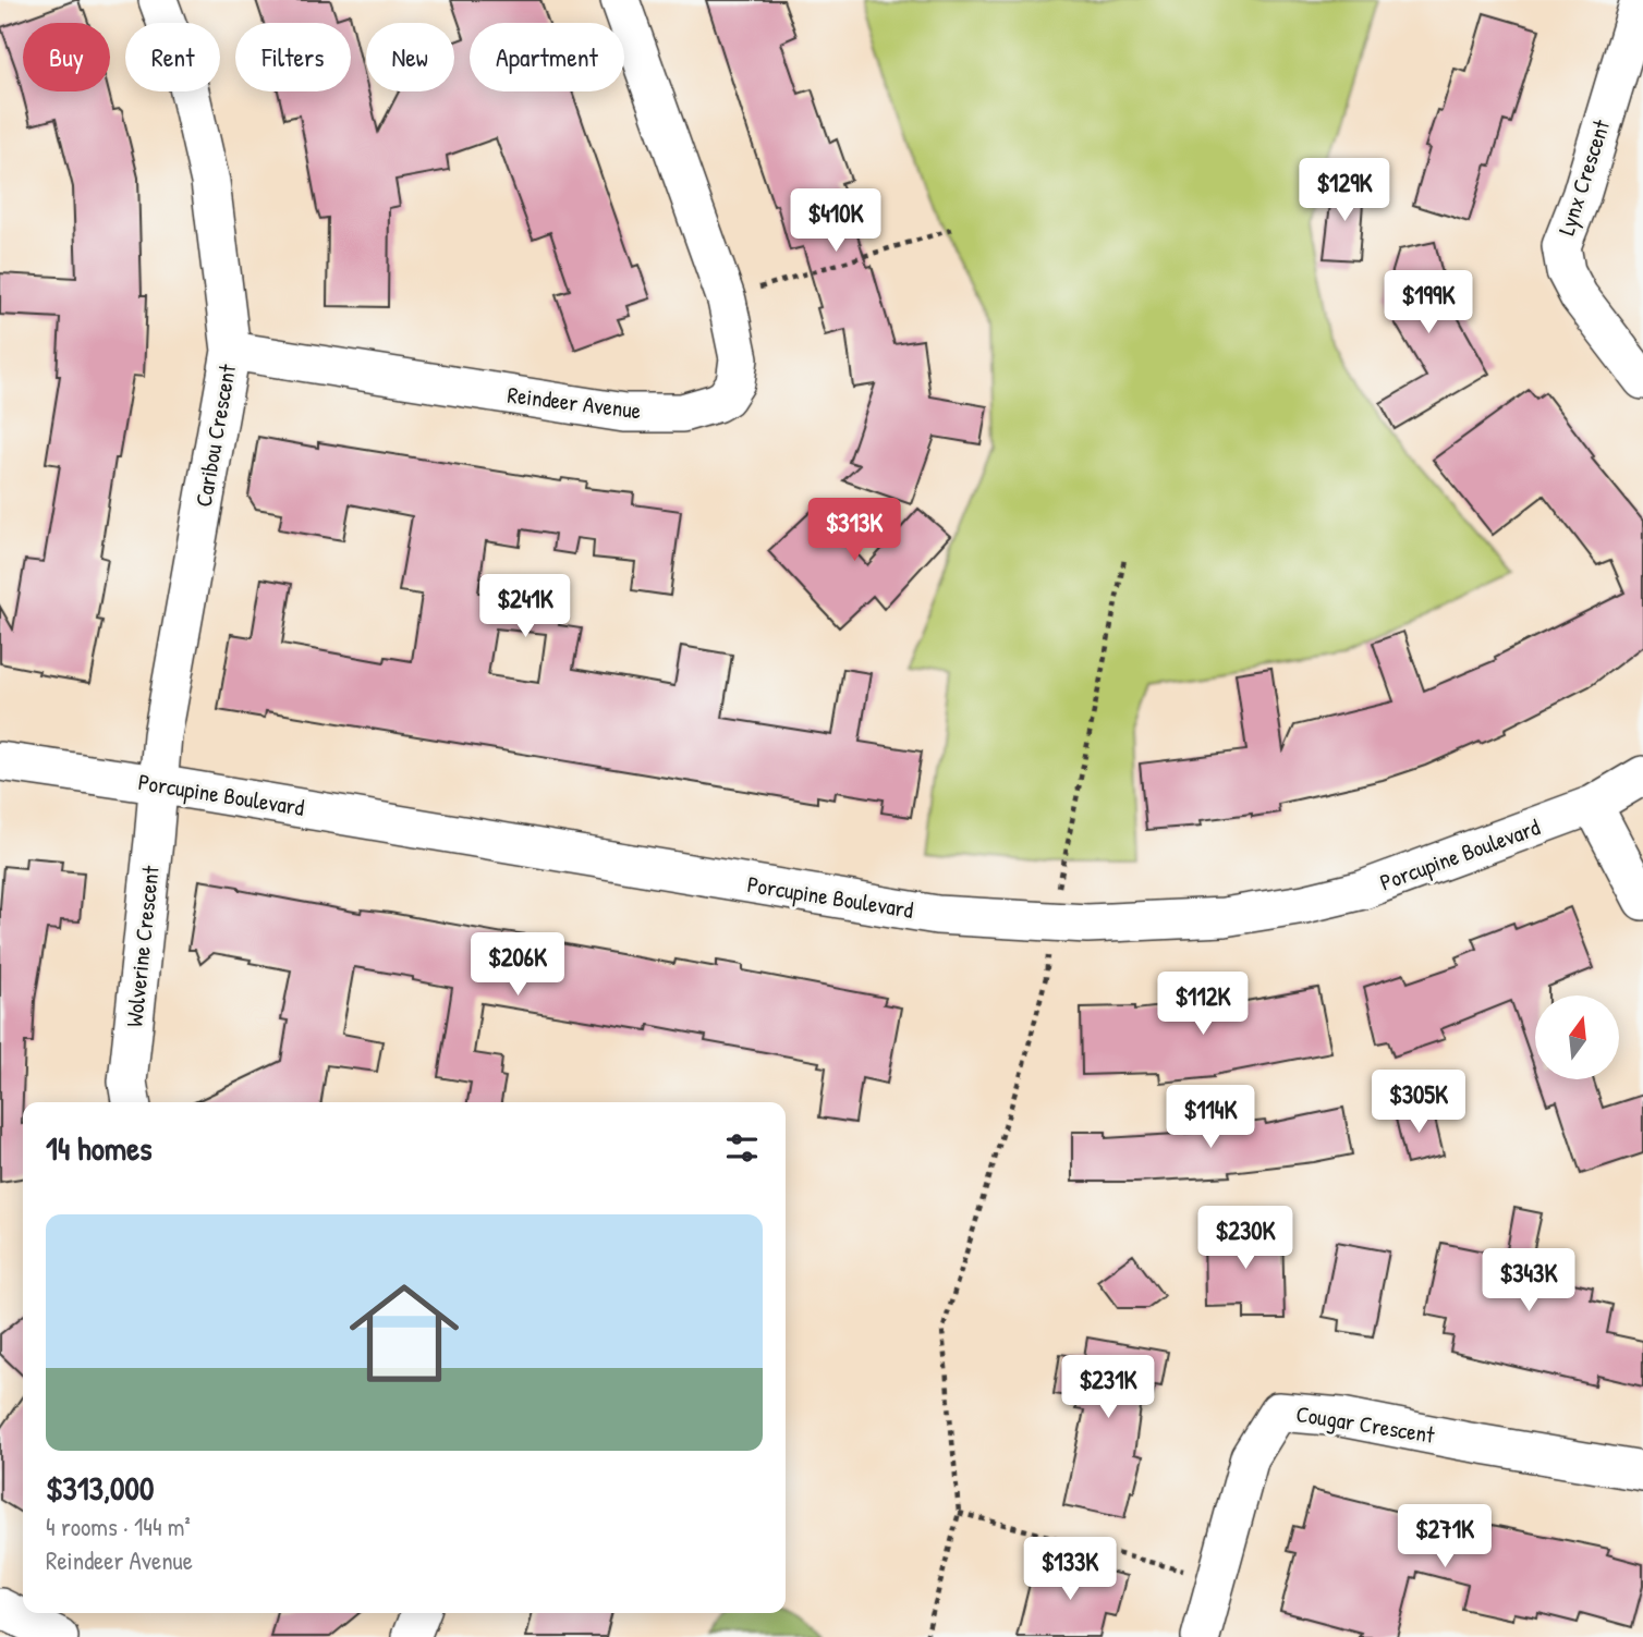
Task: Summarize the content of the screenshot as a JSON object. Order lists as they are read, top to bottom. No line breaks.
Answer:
{"streets":{"street":["Lynx Crescent","Reindeer Avenue","Caribou Crescent","Porcupine Boulevard","Wolverine Crescent","Cougar Crescent"]},"crossings":[["Reindeer Avenue","Caribou Crescent"],["Caribou Crescent","Porcupine Boulevard"],["Caribou Crescent","Wolverine Crescent"],["Porcupine Boulevard","Wolverine Crescent"]],"north":"top","page":{"chip":["Buy","Rent","Filters","New","Apartment"],"price":["$129K","$410K","$199K","$313K","$241K","$206K","$112K","$305K","$114K","$230K","$343K","$231K","$271K","$133K"],"heading":"14 homes","list":[{"name":"$313,000","note":"4 rooms · 144 m² · Reindeer Avenue"}]}}
